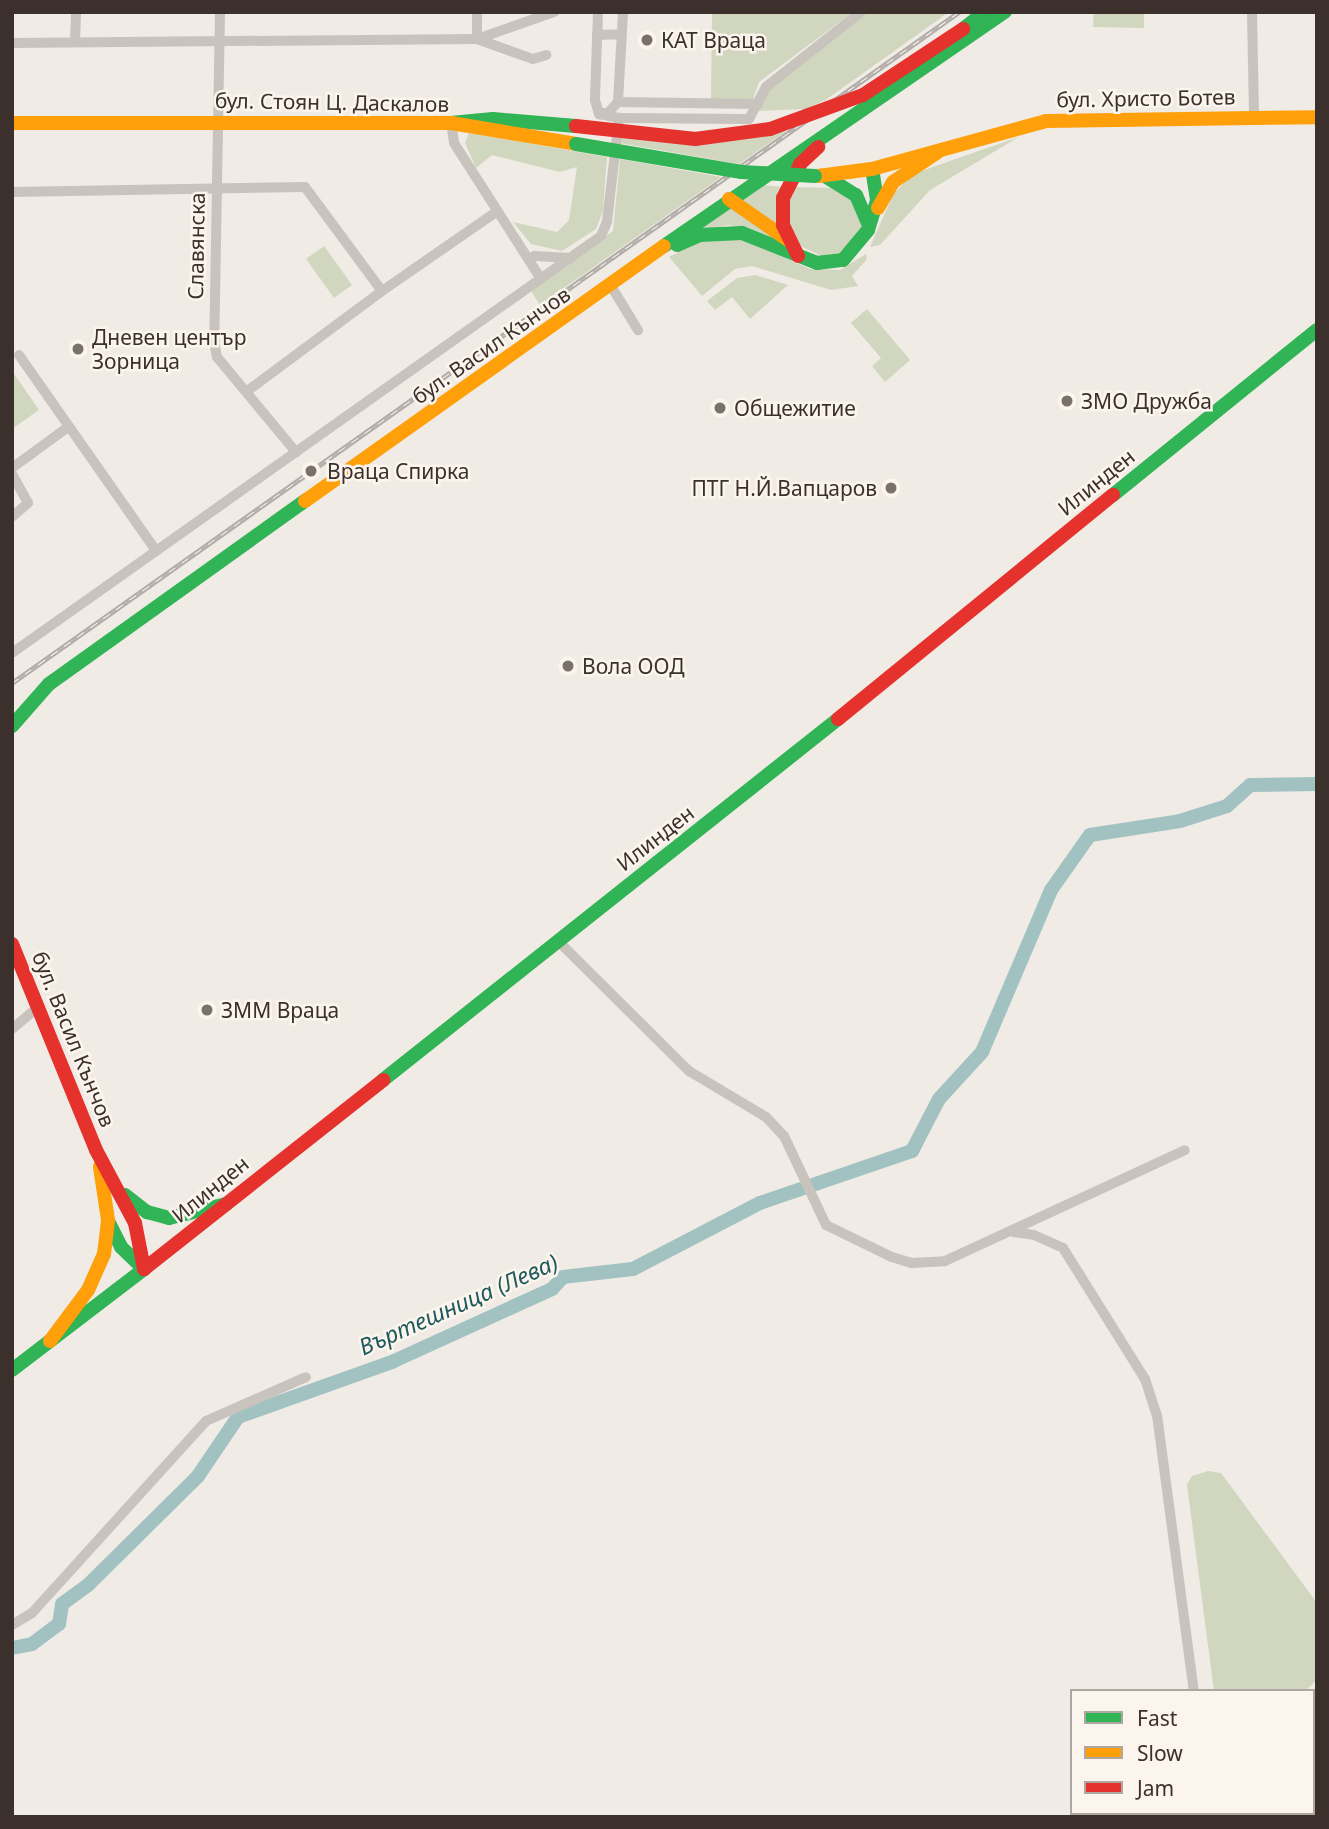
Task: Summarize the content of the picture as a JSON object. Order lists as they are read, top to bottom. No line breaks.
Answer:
{"streets":{"main road":["бул. Христо Ботев","бул. Стоян Ц. Даскалов","бул. Васил Кънчов","Илинден"],"street":["Славянска"]},"crossings":[["бул. Христо Ботев","бул. Стоян Ц. Даскалов"],["бул. Стоян Ц. Даскалов","Славянска"],["бул. Васил Кънчов","Илинден"]],"water":["Въртешница (Лева)"],"places":["КАТ Враца","Дневен център Зорница","ЗМО Дружба","Общежитие","Враца Спирка","ПТГ Н.Й.Вапцаров","Вола ООД","ЗММ Враца"],"legend":["Fast","Slow","Jam"]}
